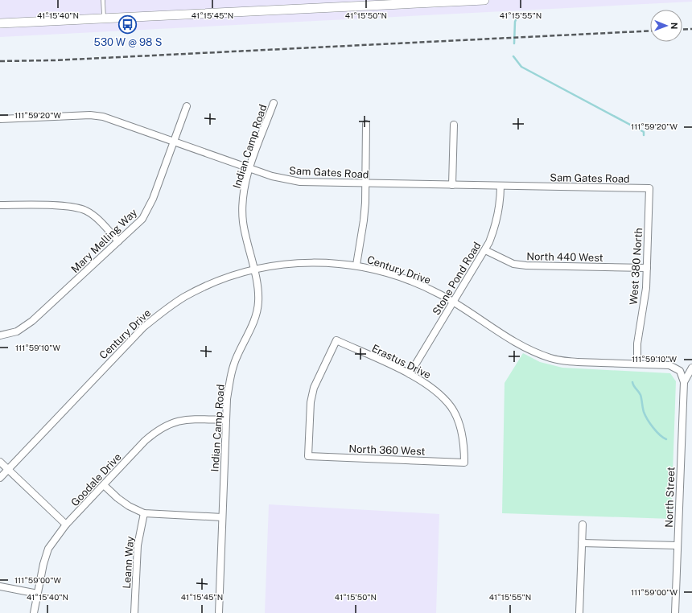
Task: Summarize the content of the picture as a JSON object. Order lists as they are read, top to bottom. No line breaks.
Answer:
{"streets":{"street":["Indian Camp Road","Sam Gates Road","Mary Melling Way","North 440 West","West 380 North","Century Drive","Stone Pond Road","Erastus Drive","North 360 West","Goodale Drive","North Street","Leann Way"]},"crossings":[["Indian Camp Road","Sam Gates Road"],["Indian Camp Road","Century Drive"],["Indian Camp Road","Goodale Drive"],["Sam Gates Road","Mary Melling Way"],["Sam Gates Road","West 380 North"],["Sam Gates Road","Stone Pond Road"],["North 440 West","West 380 North"],["North 440 West","Stone Pond Road"],["West 380 North","Century Drive"],["Century Drive","Stone Pond Road"],["Century Drive","North Street"],["Stone Pond Road","Erastus Drive"],["Erastus Drive","North 360 West"]],"places":{"bus stop":["530 W @ 98 S"]},"north":"right","coordinates":["41°15'40\"N","41°15'45\"N","41°15'50\"N","41°15'55\"N","111°59'20\"W","111°59'10\"W","111°59'00\"W"]}
